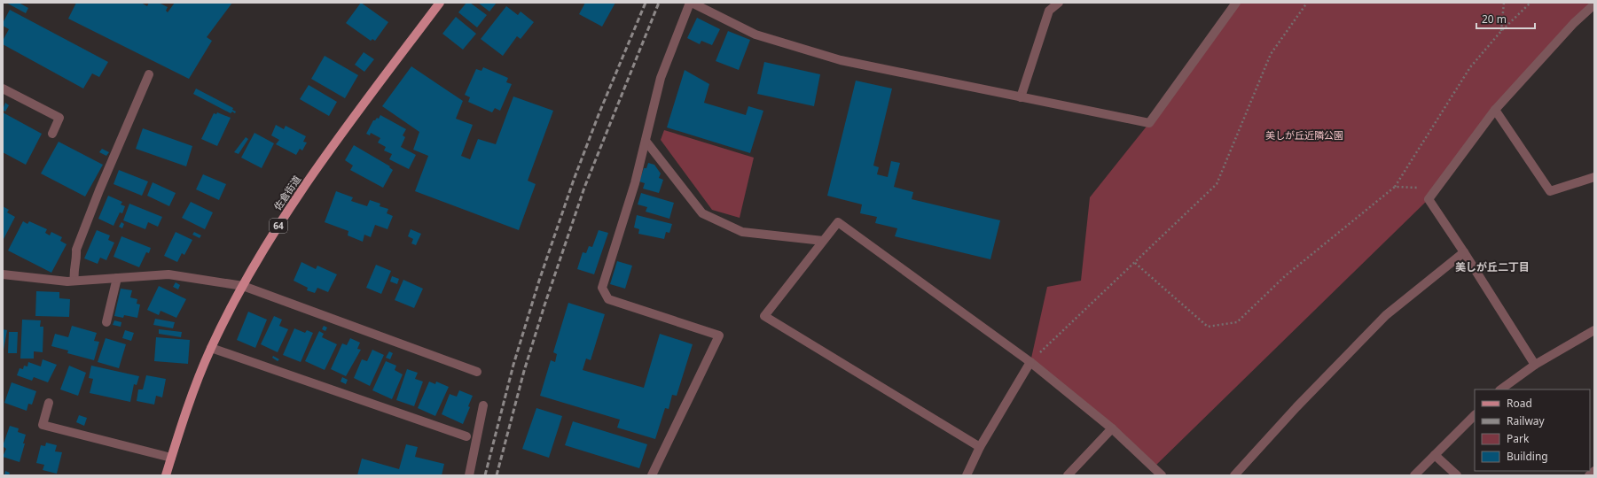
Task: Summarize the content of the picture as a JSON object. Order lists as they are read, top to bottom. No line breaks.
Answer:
{"streets":{"main road":["佐倉街道","64"]},"districts":["美しが丘二丁目"],"parks":["美しが丘近隣公園"],"legend":["Road","Railway","Park","Building"],"scale_bar":"20 m"}
